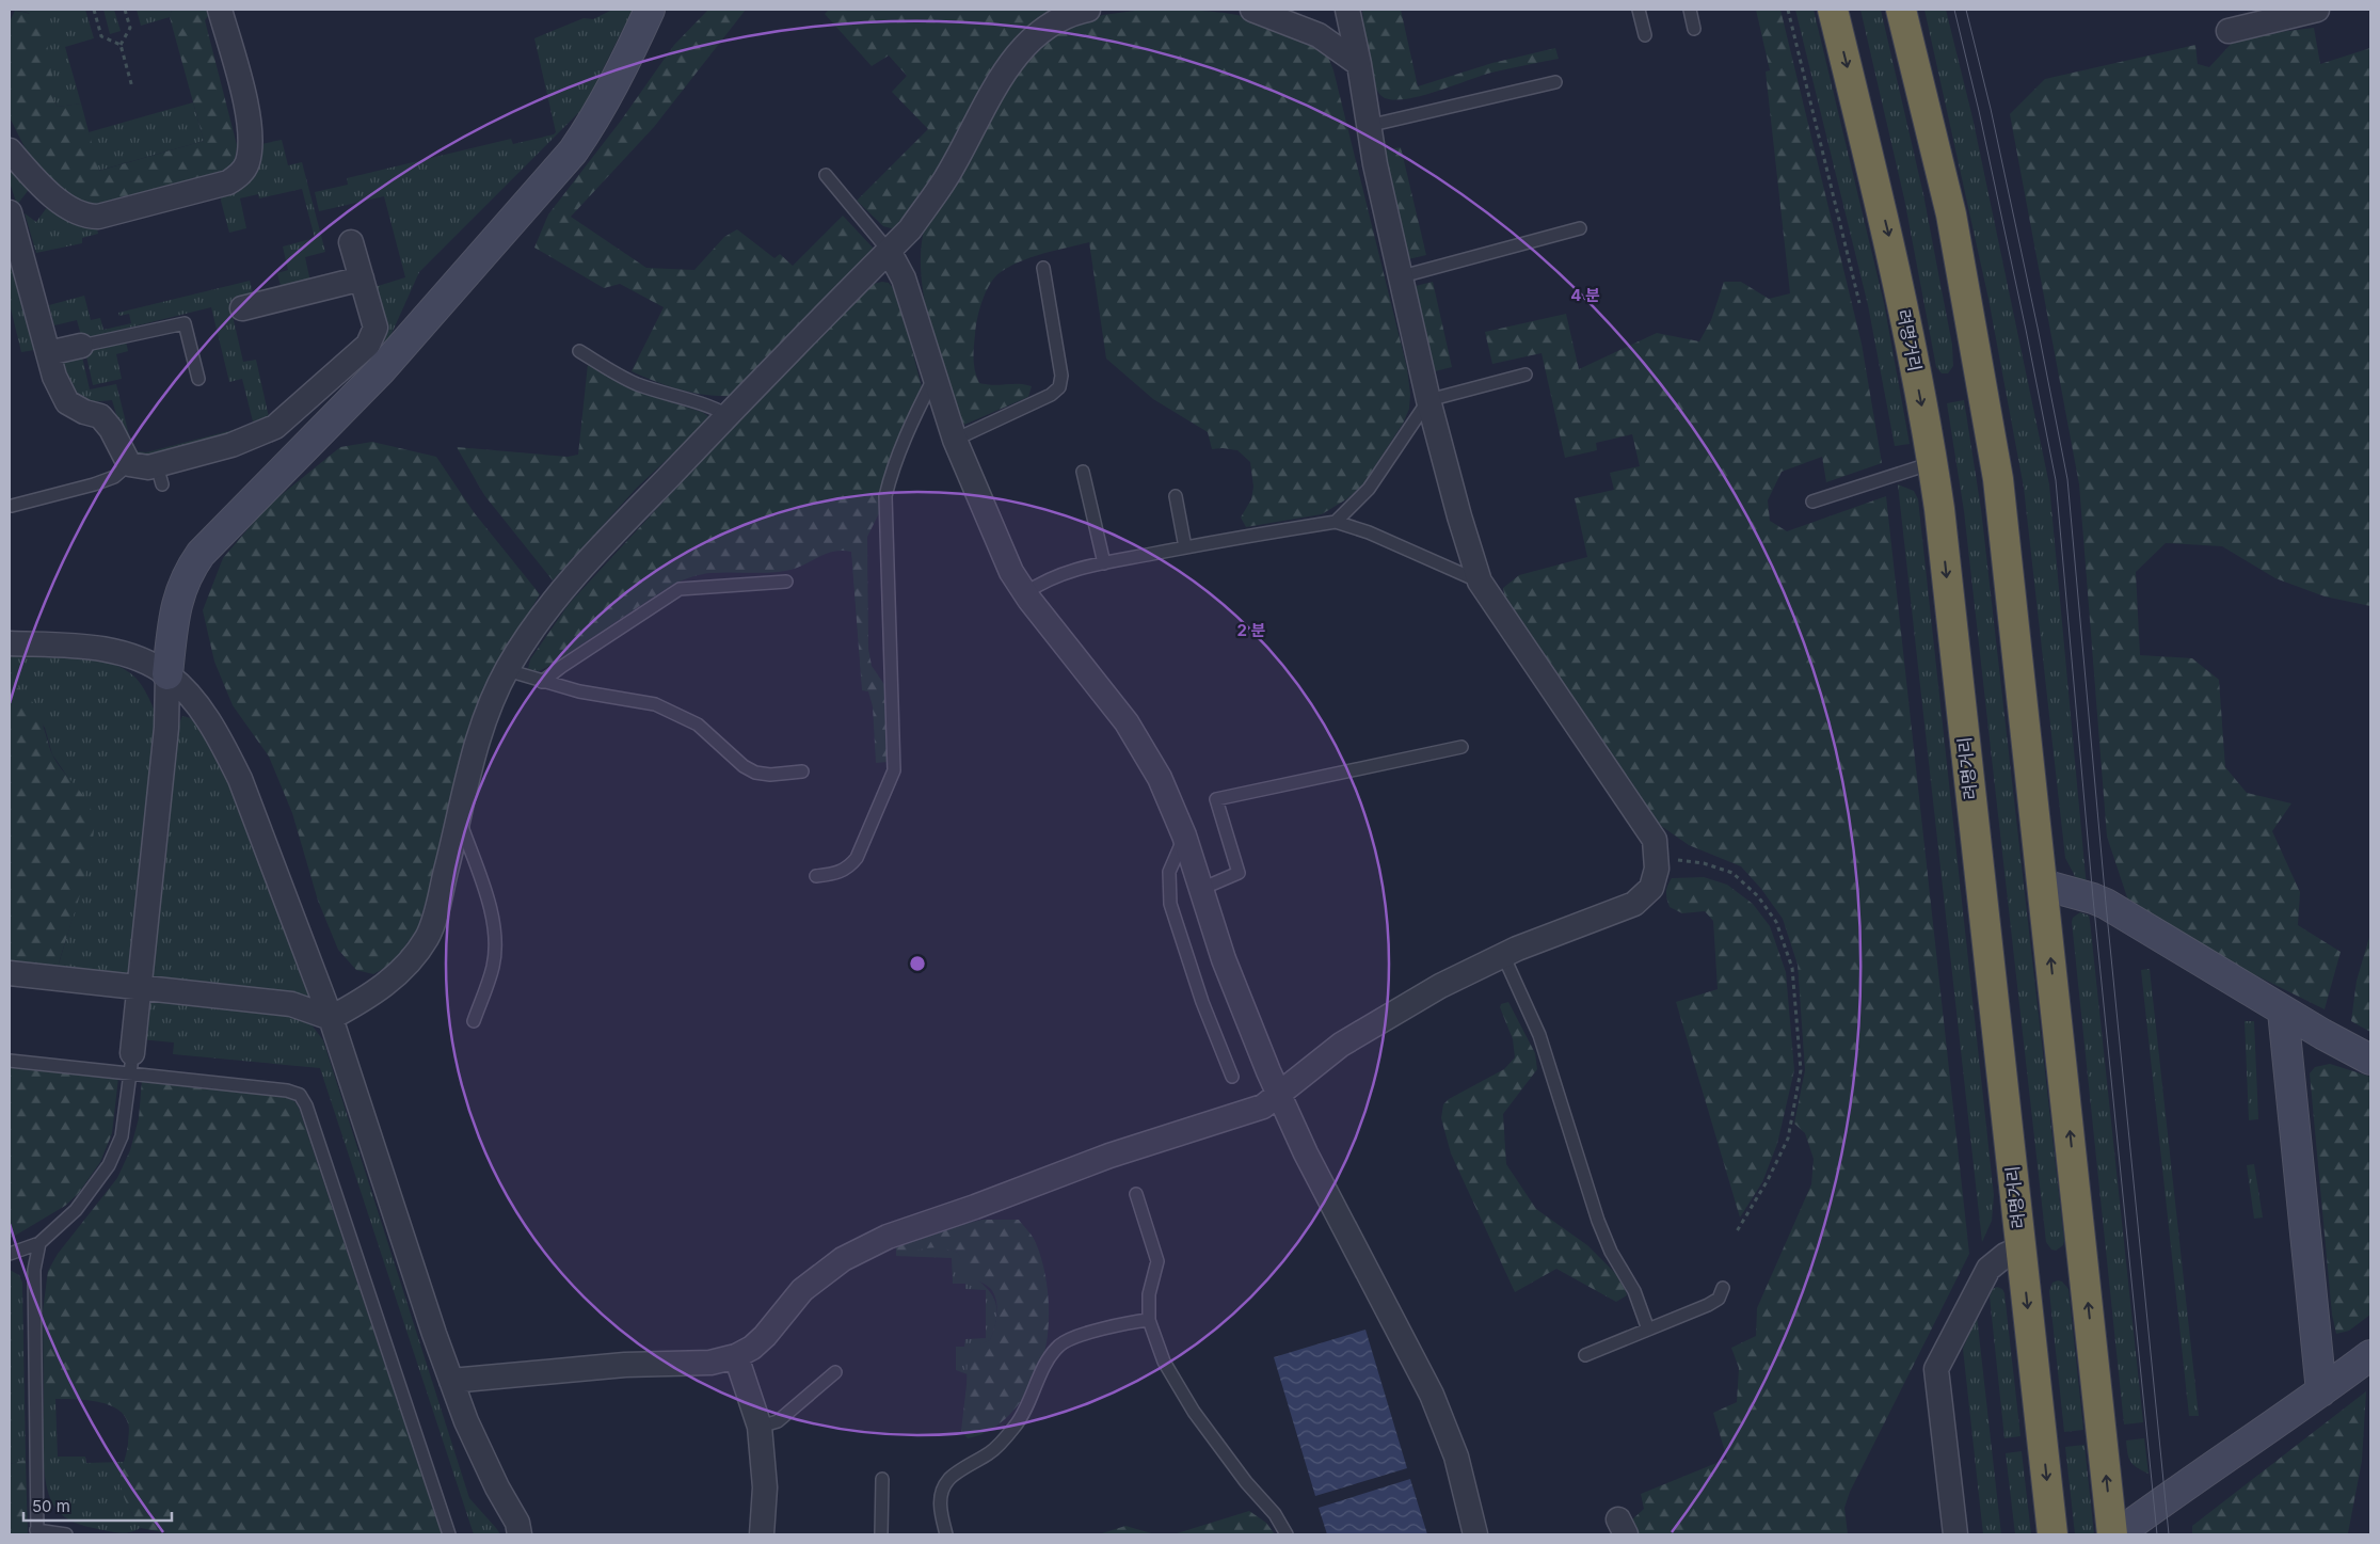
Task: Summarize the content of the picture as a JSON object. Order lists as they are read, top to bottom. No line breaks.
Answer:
{"streets":{"highway":["려명거리"]},"scale_bar":"50 m","rings":["4 분","2 분"]}
